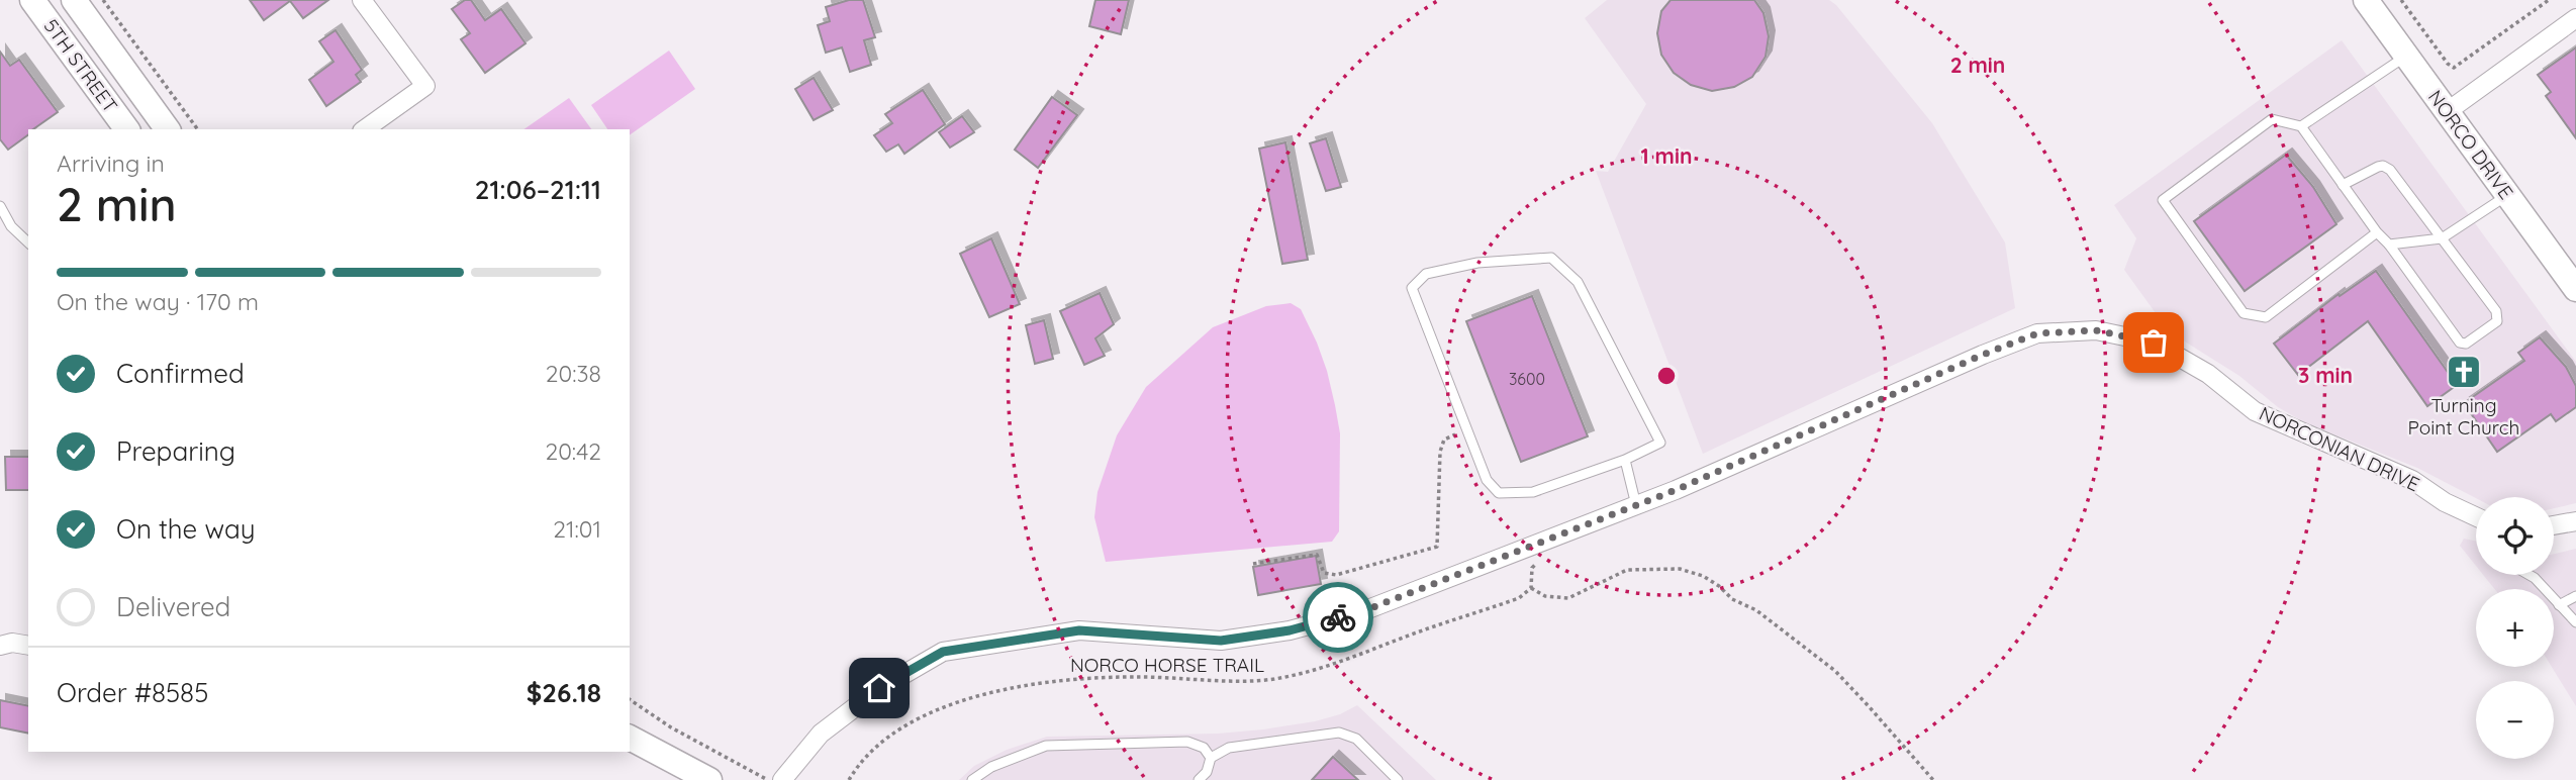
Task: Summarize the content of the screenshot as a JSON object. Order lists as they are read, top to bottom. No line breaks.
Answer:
{"streets":{"street":["5TH STREET","NORCO DRIVE","NORCONIAN DRIVE"],"path":["NORCO HORSE TRAIL"]},"places":{"church":["Turning Point Church"]},"house_numbers":["3600"],"page":{"heading":["2 min","Arriving in","21:06–21:11"],"panel":["Order #8585","$26.18"],"bar":"On the way · 170 m","list":[["Confirmed","20:38"],["Preparing","20:42"],["On the way","21:01"],"Delivered"],"map_buttons":["+","−"]},"rings":["2 min","1 min","3 min"]}
